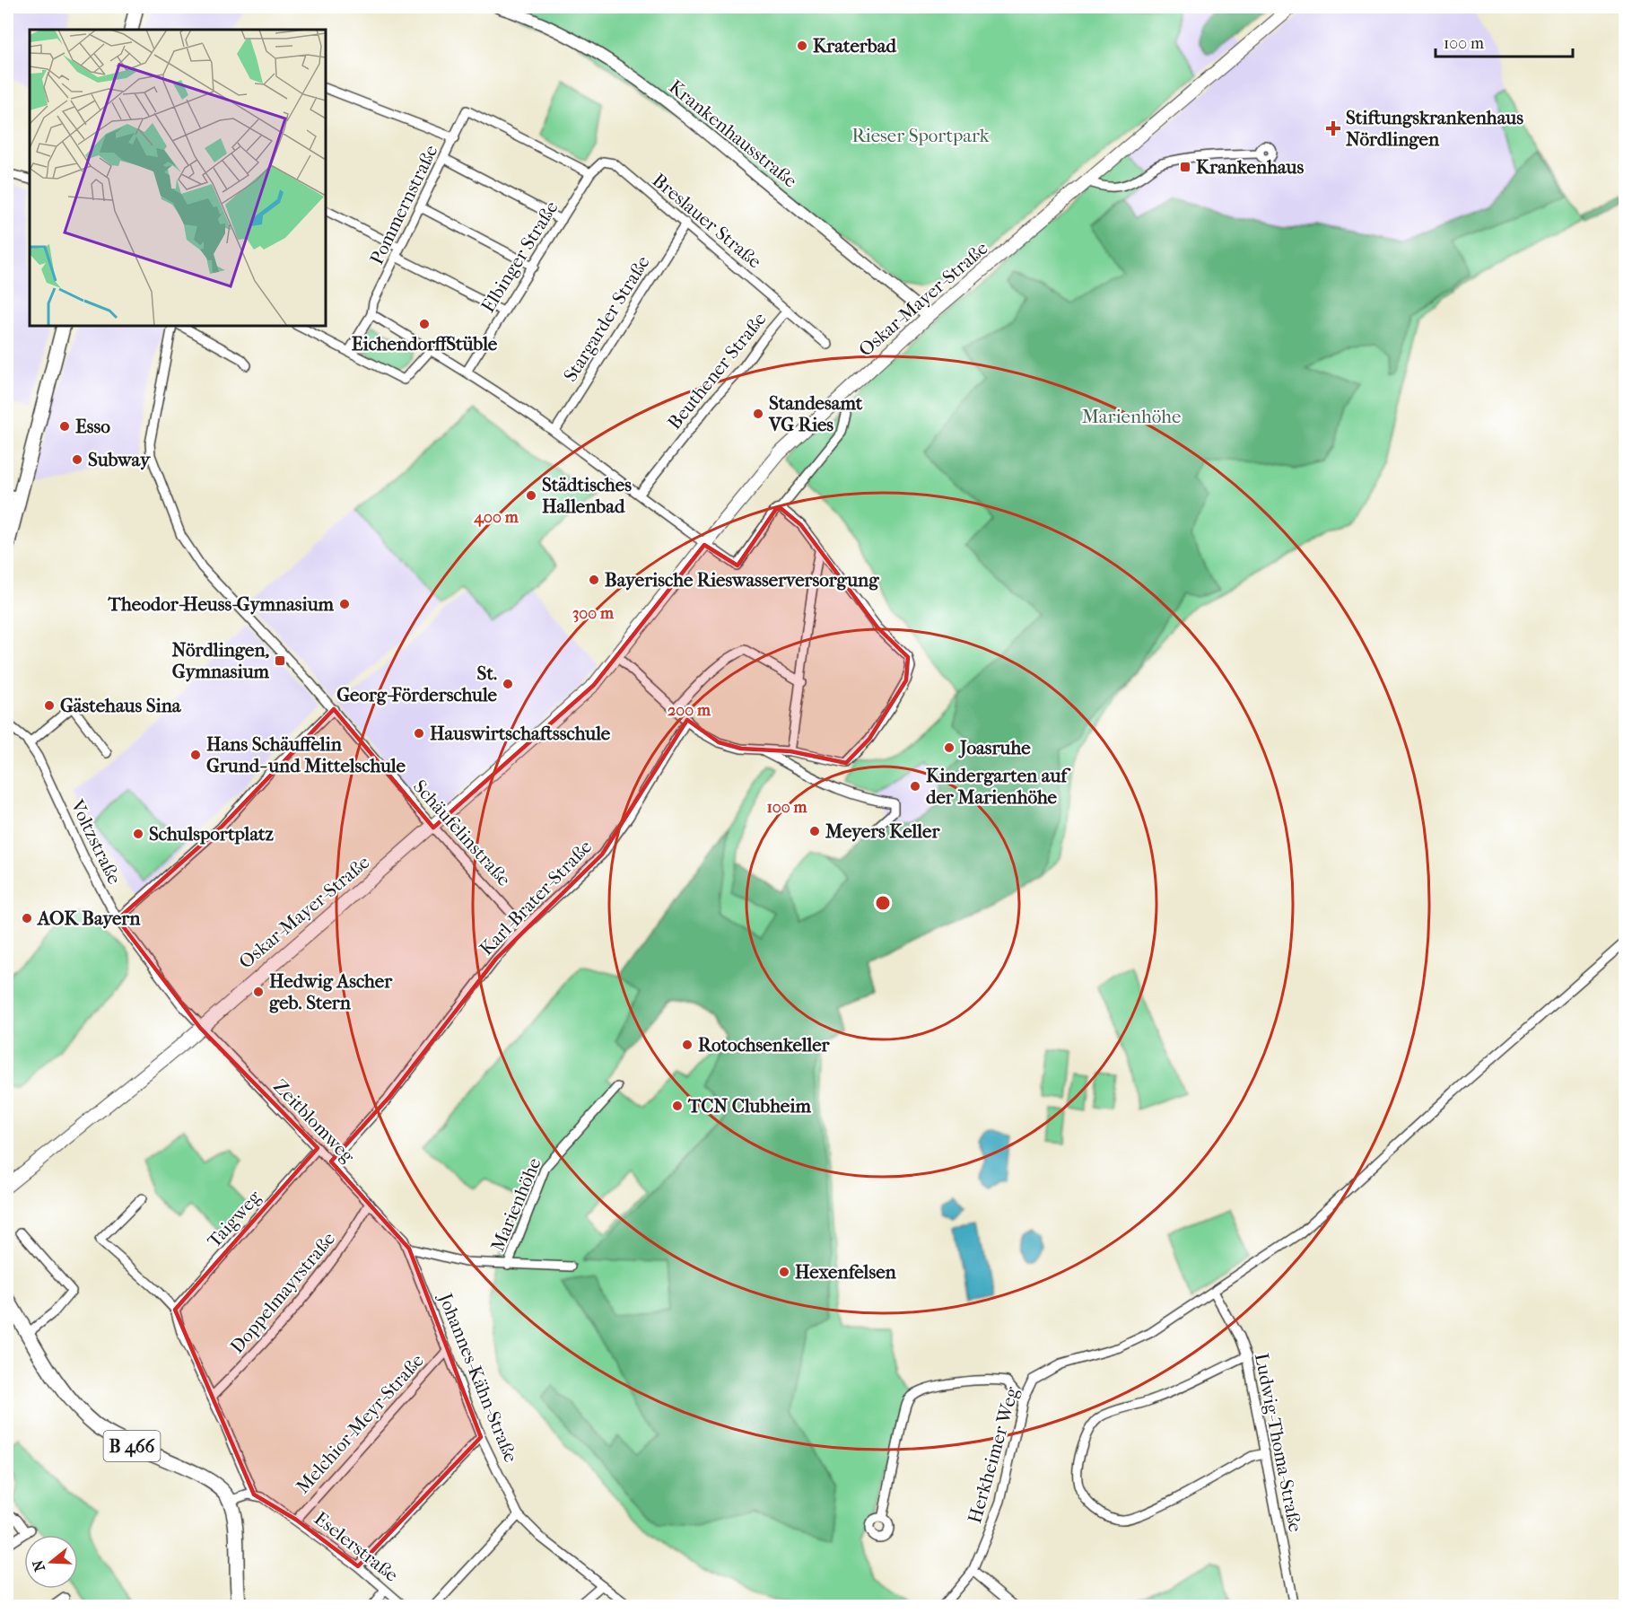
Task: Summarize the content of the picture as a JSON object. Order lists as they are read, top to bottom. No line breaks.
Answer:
{"streets":{"main road":["Oskar-Mayer-Straße","B 466"],"street":["Krankenhausstraße","Pommernstraße","Breslauer Straße","Elbinger Straße","Stargarder Straße","Beuthener Straße","Schäufelinstraße","Voltzstraße","Karl-Brater-Straße","Zeitblomweg","Marienhöhe","Taigweg","Doppelmayrstraße","Johannes-Kähn-Straße","Melchior-Meyr-Straße","Ludwig-Thoma-Straße","Herkheimer Weg","Eselerstraße"]},"crossings":[["Krankenhausstraße","Oskar-Mayer-Straße"],["Pommernstraße","Elbinger Straße"],["Breslauer Straße","Elbinger Straße"],["Breslauer Straße","Stargarder Straße"],["Breslauer Straße","Beuthener Straße"],["Oskar-Mayer-Straße","Schäufelinstraße"],["Oskar-Mayer-Straße","Voltzstraße"],["Oskar-Mayer-Straße","Zeitblomweg"],["Schäufelinstraße","Karl-Brater-Straße"],["Voltzstraße","Zeitblomweg"],["Karl-Brater-Straße","Zeitblomweg"],["Zeitblomweg","Taigweg"],["Zeitblomweg","Doppelmayrstraße"],["Zeitblomweg","Johannes-Kähn-Straße"],["Johannes-Kähn-Straße","Melchior-Meyr-Straße"],["Melchior-Meyr-Straße","Eselerstraße"],["Ludwig-Thoma-Straße","Herkheimer Weg"]],"parks":["Rieser Sportpark","Marienhöhe"],"places":{"other":["Kraterbad","EichendorffStüble","Standesamt VG Ries","Esso","Subway","Städtisches Hallenbad","Bayerische Rieswasserversorgung","Theodor-Heuss-Gymnasium","St. Georg-Förderschule","Gästehaus Sina","Hauswirtschaftsschule","Joasruhe","Hans Schäuffelin Grund- und Mittelschule","Kindergarten auf der Marienhöhe","Meyers Keller","Schulsportplatz","AOK Bayern","Hedwig Ascher geb. Stern","Rotochsenkeller","TCN Clubheim","Hexenfelsen"],"health":["Stiftungskrankenhaus Nördlingen"],"transit":["Krankenhaus","Nördlingen, Gymnasium"]},"scale_bar":"100 m","north":"left","rings":["400 m","300 m","200 m","100 m"]}
